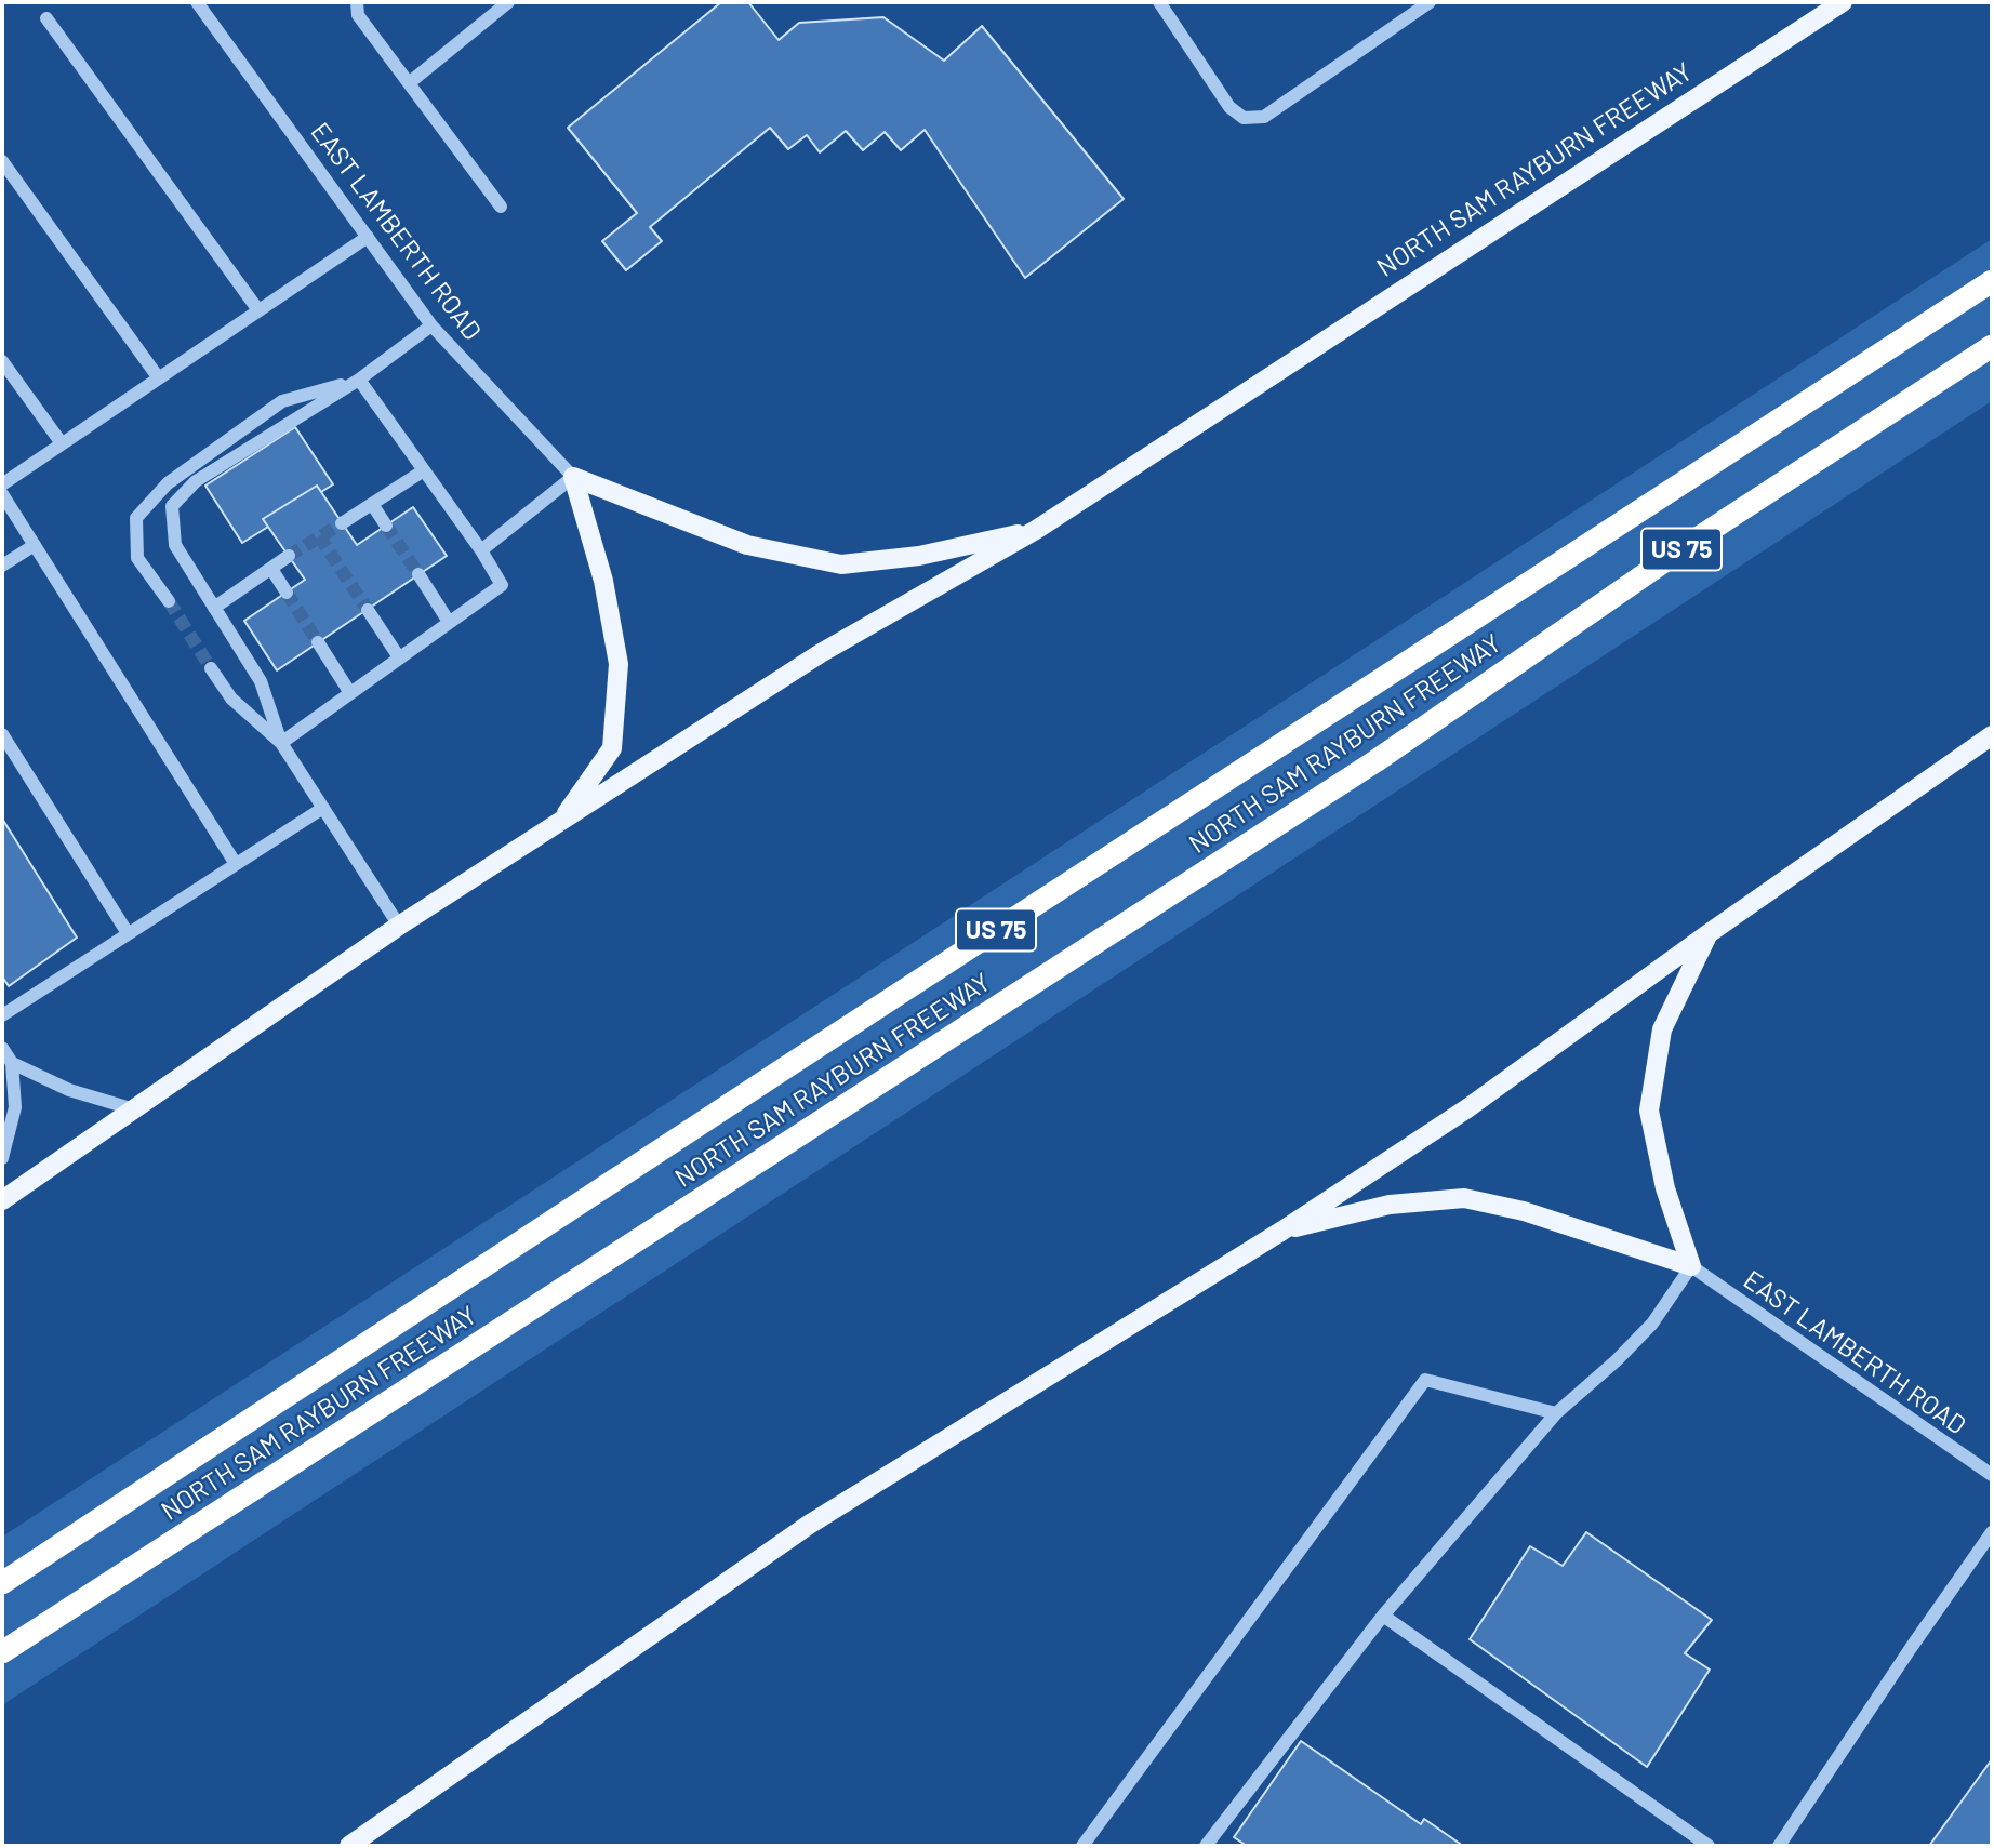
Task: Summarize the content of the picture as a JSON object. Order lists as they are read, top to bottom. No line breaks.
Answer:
{"streets":{"highway":["NORTH SAM RAYBURN FREEWAY","US 75"],"street":["EAST LAMBERTH ROAD"]}}
